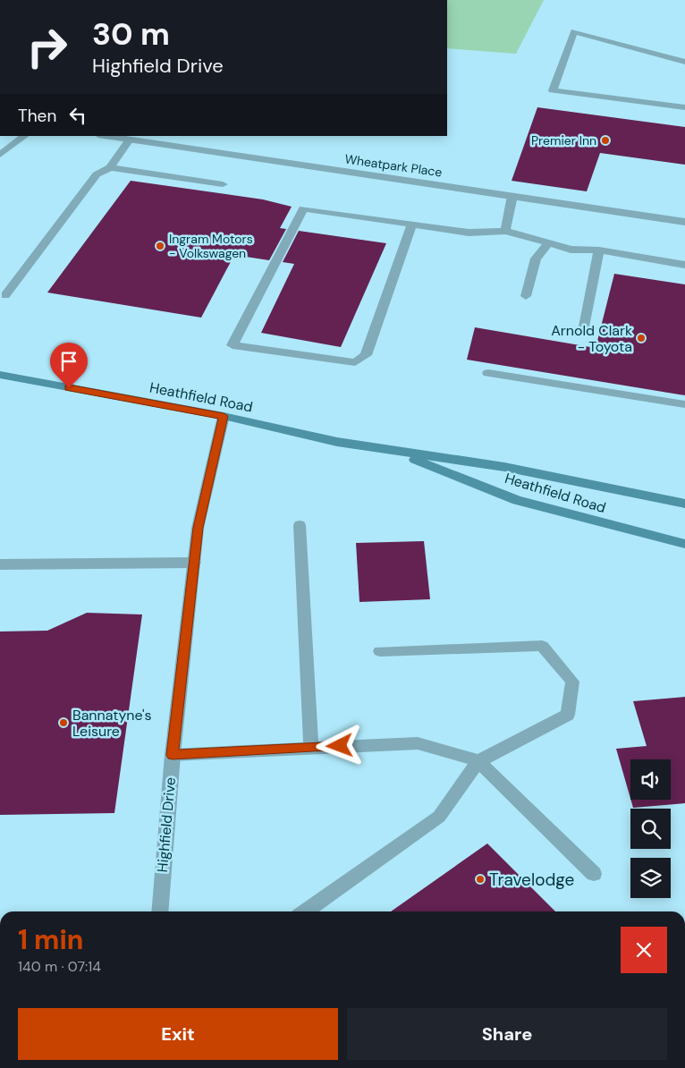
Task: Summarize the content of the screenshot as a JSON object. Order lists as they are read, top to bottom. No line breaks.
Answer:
{"streets":{"main road":["Heathfield Road"],"street":["Wheatpark Place","Highfield Drive"]},"crossings":[["Heathfield Road","Highfield Drive"]],"places":["Premier Inn","Ingram Motors - Volkswagen","Arnold Clark - Toyota","Bannatyne's Leisure","Travelodge"],"page":{"turn":["30 m","Highfield Drive"],"then":"Then","heading":["1 min","140 m · 07:14"],"buttons":["Exit","Share"]}}
